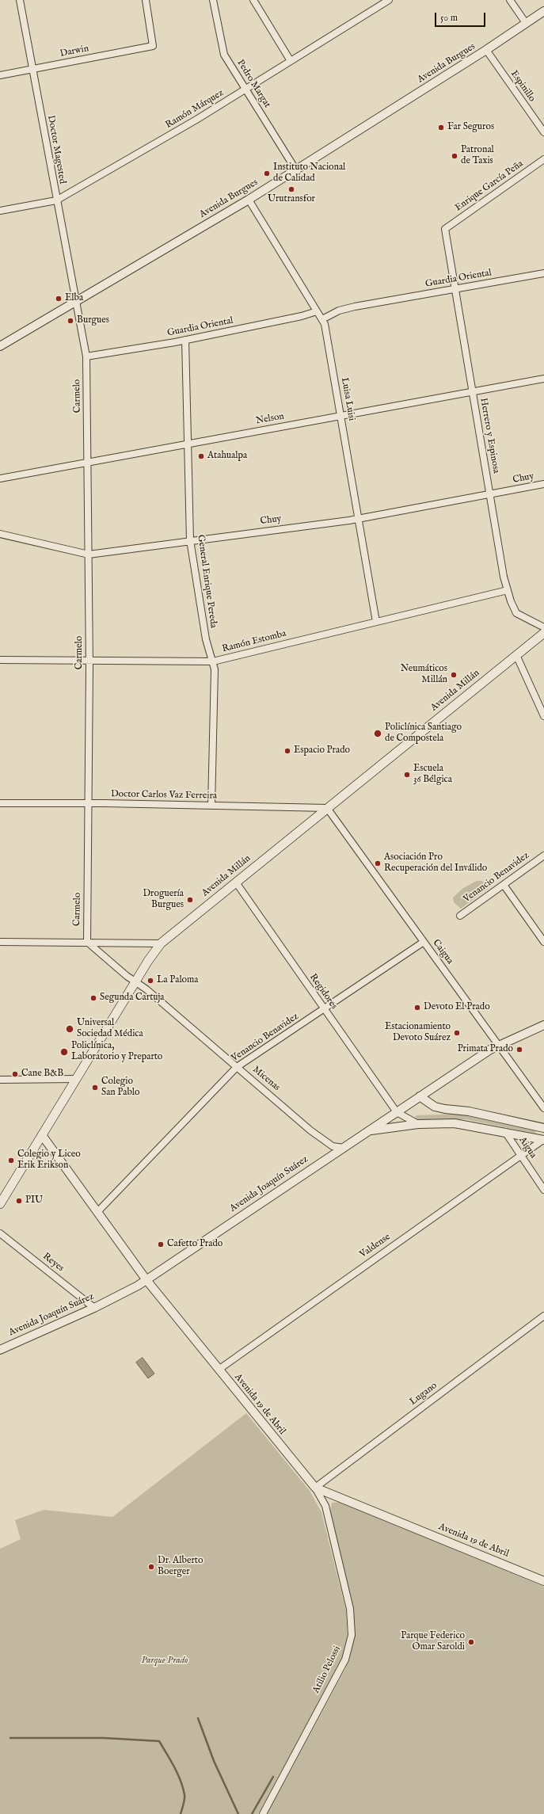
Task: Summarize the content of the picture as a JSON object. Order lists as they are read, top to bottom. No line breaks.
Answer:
{"streets":{"main road":["Avenida Millán"],"street":["Darwin","Avenida Burgues","Pedro Margat","Espinillo","Ramón Márquez","Doctor Magested","Enrique García Peña","Guardia Oriental","Carmelo","Luisa Luisi","Nelson","Herrero y Espinosa","Chuy","General Enrique Pereda","Ramón Estomba","Doctor Carlos Vaz Ferreira","Venancio Benavidez","Caigua","Regidores","Micenas","Aigua","Avenida Joaquín Suárez","Valdense","Reyes","Lugano","Avenida 19 de Abril","Atilio Pelossi"]},"crossings":[["Darwin","Doctor Magested"],["Avenida Burgues","Pedro Margat"],["Avenida Burgues","Espinillo"],["Avenida Burgues","Doctor Magested"],["Avenida Burgues","Carmelo"],["Avenida Burgues","Luisa Luisi"],["Pedro Margat","Ramón Márquez"],["Ramón Márquez","Doctor Magested"],["Doctor Magested","Carmelo"],["Enrique García Peña","Herrero y Espinosa"],["Guardia Oriental","Carmelo"],["Guardia Oriental","Luisa Luisi"],["Guardia Oriental","Herrero y Espinosa"],["Guardia Oriental","General Enrique Pereda"],["Carmelo","Nelson"],["Carmelo","Chuy"],["Carmelo","Ramón Estomba"],["Carmelo","Doctor Carlos Vaz Ferreira"],["Luisa Luisi","Nelson"],["Luisa Luisi","Chuy"],["Luisa Luisi","Ramón Estomba"],["Nelson","Herrero y Espinosa"],["Nelson","General Enrique Pereda"],["Herrero y Espinosa","Chuy"],["Herrero y Espinosa","Ramón Estomba"],["Chuy","General Enrique Pereda"],["General Enrique Pereda","Ramón Estomba"],["General Enrique Pereda","Doctor Carlos Vaz Ferreira"],["Avenida Millán","Doctor Carlos Vaz Ferreira"],["Avenida Millán","Caigua"],["Avenida Millán","Regidores"],["Avenida Millán","Micenas"],["Avenida Millán","Avenida 19 de Abril"],["Doctor Carlos Vaz Ferreira","Caigua"],["Venancio Benavidez","Caigua"],["Venancio Benavidez","Regidores"],["Venancio Benavidez","Micenas"],["Venancio Benavidez","Avenida 19 de Abril"],["Caigua","Avenida Joaquín Suárez"],["Regidores","Avenida Joaquín Suárez"],["Micenas","Avenida Joaquín Suárez"],["Aigua","Valdense"],["Avenida Joaquín Suárez","Reyes"],["Avenida Joaquín Suárez","Avenida 19 de Abril"],["Valdense","Avenida 19 de Abril"],["Lugano","Avenida 19 de Abril"],["Lugano","Atilio Pelossi"],["Avenida 19 de Abril","Atilio Pelossi"]],"parks":["Parque Prado"],"places":["Far Seguros","Patronal de Taxis","Instituto Nacional de Calidad","Urutransfor","Elba","Burgues","Atahualpa","Neumáticos Millán","Policlínica Santiago de Compostela","Espacio Prado","Escuela 36 Bélgica","Asociación Pro Recuperación del Inválido","Droguería Burgues","La Paloma","Segunda Cartuja","Devoto El Prado","Universal Sociedad Médica","Estacionamiento Devoto Suárez","Primata Prado","Policlínica, Laboratorio y Preparto","Cane B&B","Colegio San Pablo","Colegio y Liceo Erik Erikson","PIU","Cafetto Prado","Dr. Alberto Boerger","Parque Federico Omar Saroldi"],"scale_bar":"50 m"}
